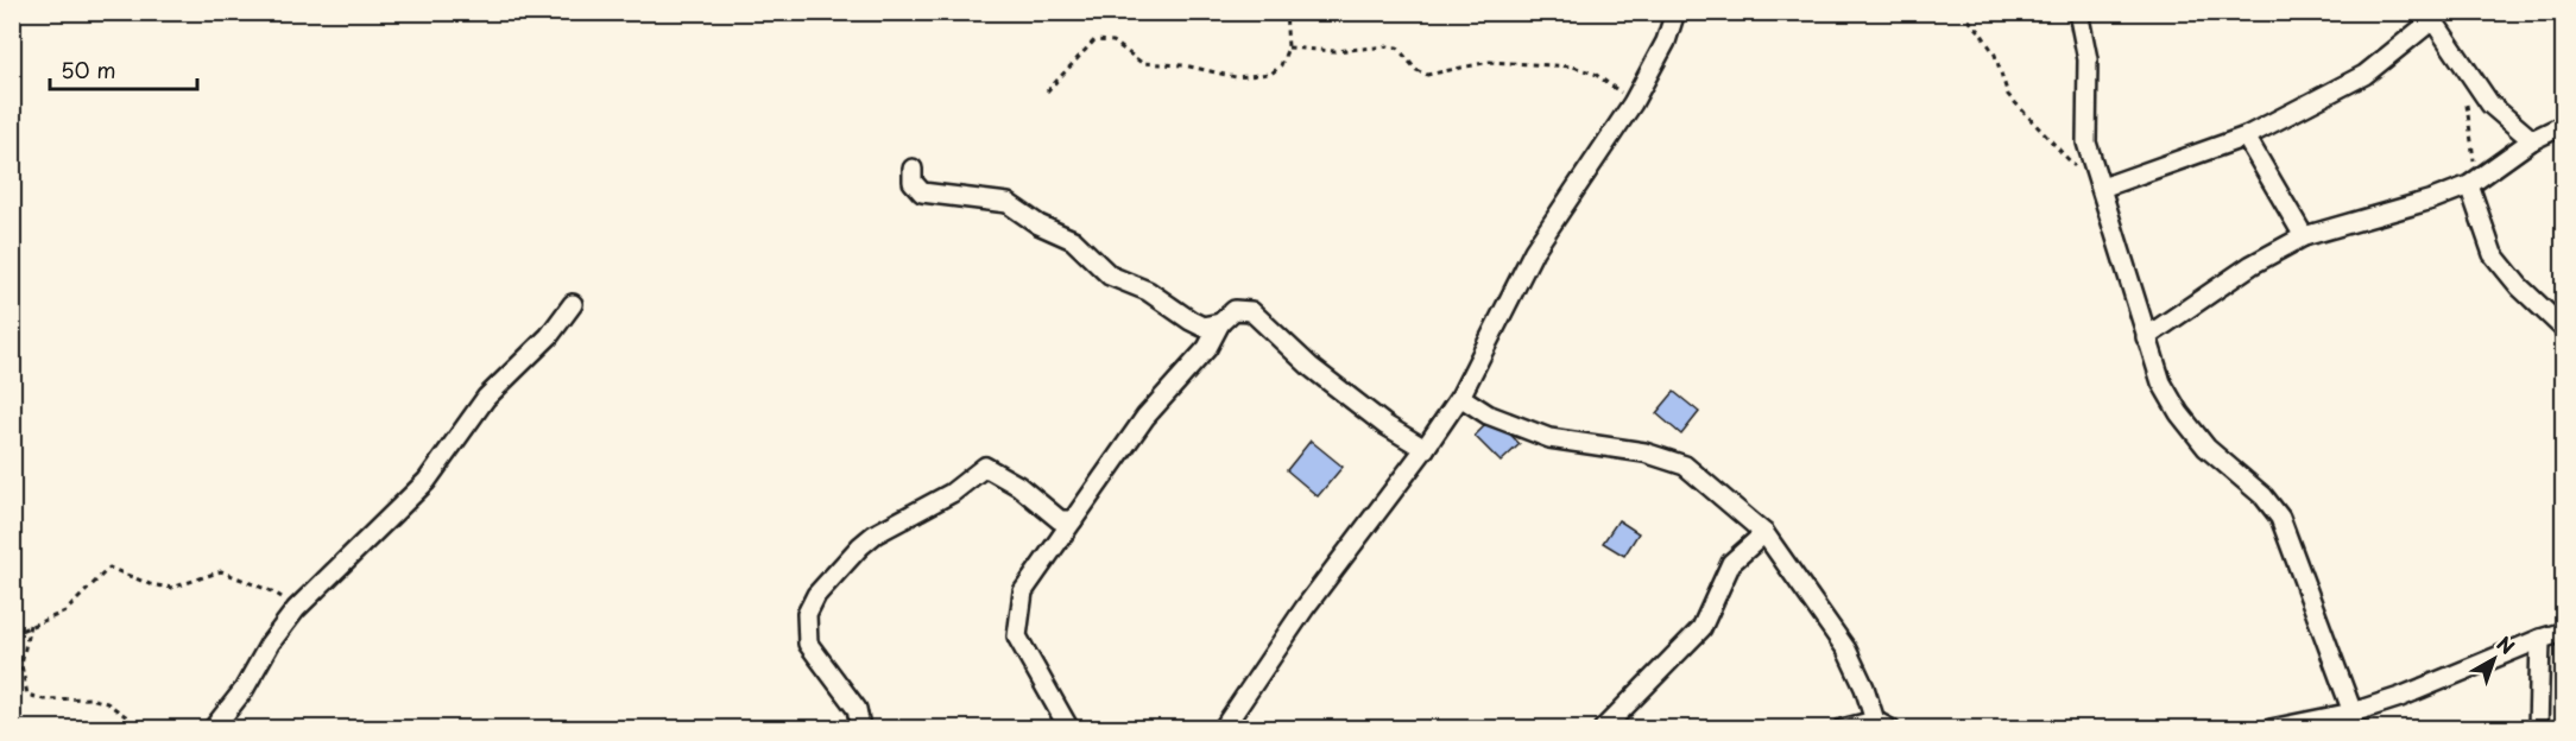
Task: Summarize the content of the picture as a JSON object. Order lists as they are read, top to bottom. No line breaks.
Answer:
{"scale_bar":"50 m","north":"top right"}
